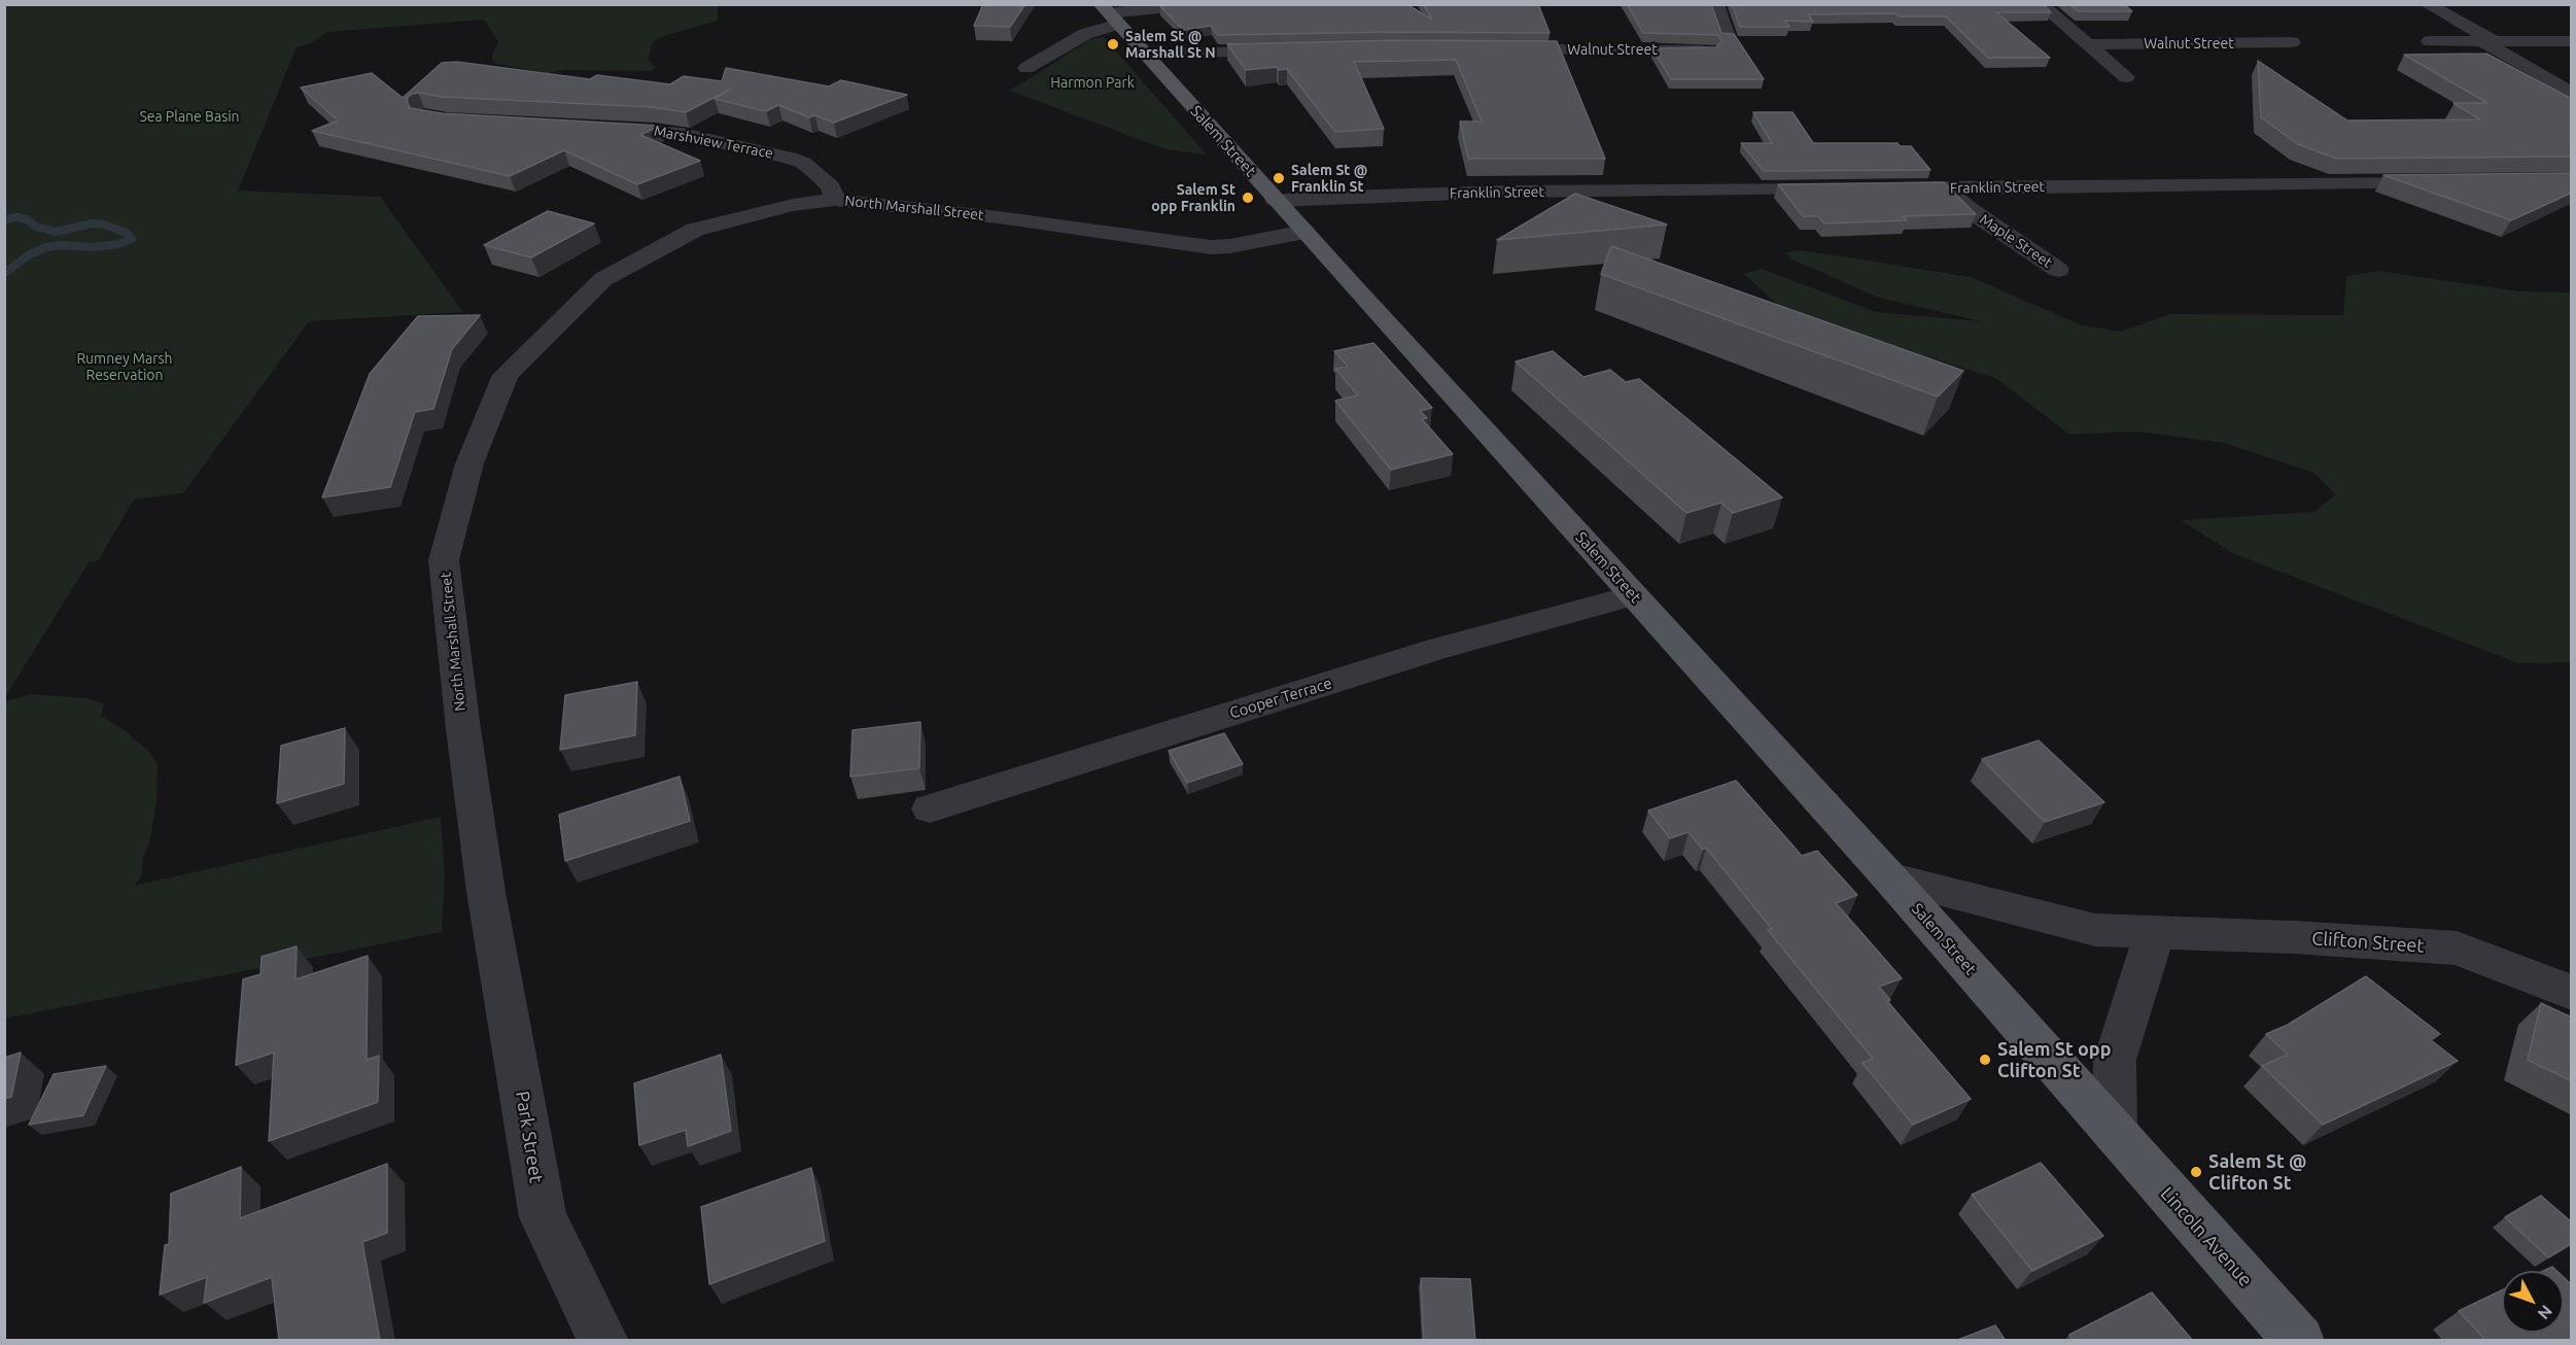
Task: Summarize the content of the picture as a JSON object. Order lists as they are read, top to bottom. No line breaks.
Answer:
{"streets":{"main road":["Salem Street","Lincoln Avenue"],"street":["Walnut Street","Marshview Terrace","Franklin Street","North Marshall Street","Maple Street","Cooper Terrace","Clifton Street","Park Street"]},"crossings":[["Salem Street","Franklin Street"],["Salem Street","North Marshall Street"],["Salem Street","Cooper Terrace"],["Salem Street","Clifton Street"],["Salem Street","Lincoln Avenue"],["Marshview Terrace","North Marshall Street"],["Franklin Street","Maple Street"],["North Marshall Street","Park Street"]],"parks":["Harmon Park","Sea Plane Basin","Rumney Marsh Reservation"],"places":["Salem St @ Marshall St N","Salem St @ Franklin St","Salem St opp Franklin","Salem St opp Clifton St","Salem St @ Clifton St"],"north":"bottom right"}
